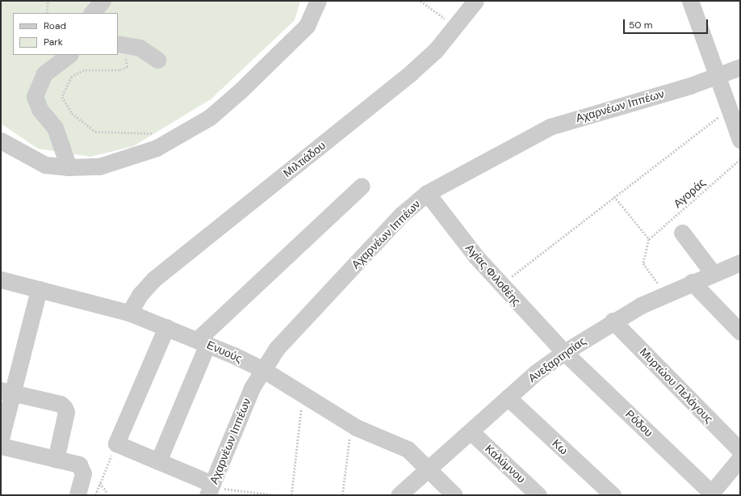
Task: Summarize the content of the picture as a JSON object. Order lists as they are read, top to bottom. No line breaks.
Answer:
{"streets":{"street":["Αχαρνέων Ιππέων","Μιλτιάδου","Αγίας Φιλοθέης","Ενυούς","Ανεξαρτησίας","Μυρτώου Πελάγους","Ρόδου","Κω","Καλύμνου"],"path":["Αγοράς"]},"crossings":[["Αχαρνέων Ιππέων","Αγίας Φιλοθέης"],["Αχαρνέων Ιππέων","Ενυούς"],["Μιλτιάδου","Ενυούς"],["Αγίας Φιλοθέης","Ανεξαρτησίας"],["Αγίας Φιλοθέης","Ρόδου"],["Ενυούς","Ανεξαρτησίας"],["Ανεξαρτησίας","Μυρτώου Πελάγους"],["Ανεξαρτησίας","Ρόδου"],["Ανεξαρτησίας","Κω"],["Ανεξαρτησίας","Καλύμνου"]],"legend":["Road","Park"],"scale_bar":"50 m"}
